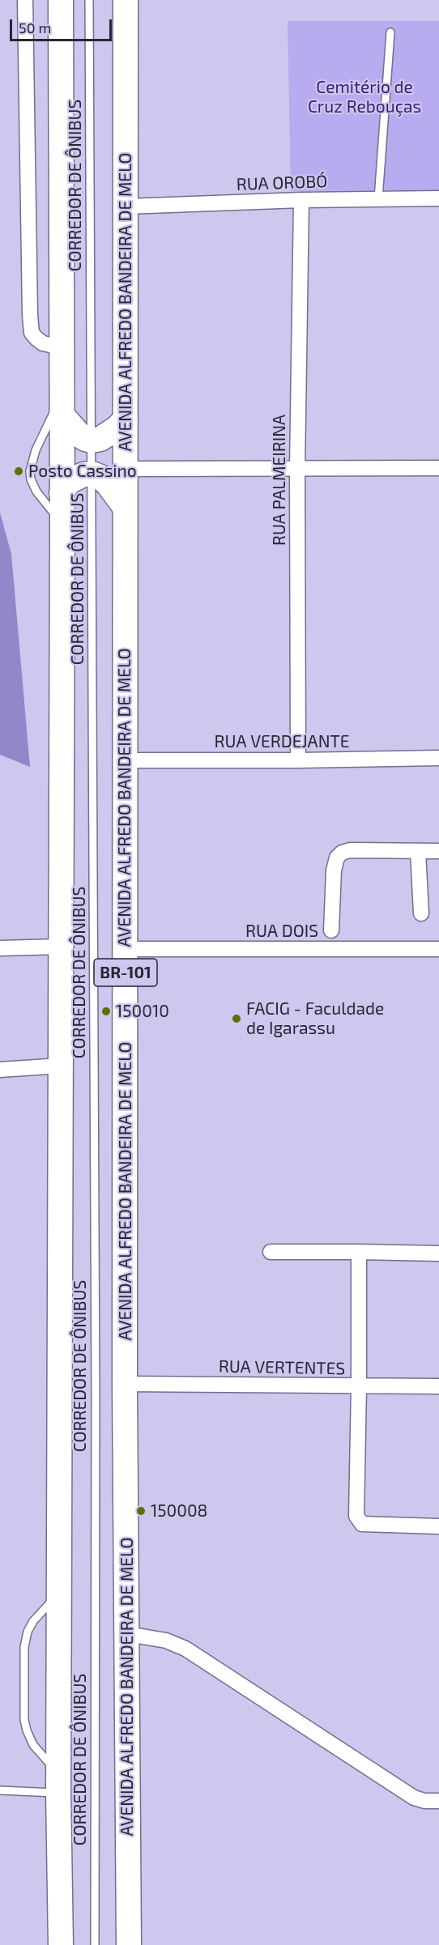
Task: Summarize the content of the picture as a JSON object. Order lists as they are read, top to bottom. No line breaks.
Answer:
{"streets":{"highway":["AVENIDA ALFREDO BANDEIRA DE MELO","BR-101"],"street":["RUA OROBÓ","RUA PALMEIRINA","RUA VERDEJANTE","RUA DOIS","RUA VERTENTES"],"lane":["CORREDOR DE ÔNIBUS"]},"crossings":[["RUA OROBÓ","AVENIDA ALFREDO BANDEIRA DE MELO"],["RUA OROBÓ","RUA PALMEIRINA"],["AVENIDA ALFREDO BANDEIRA DE MELO","RUA VERDEJANTE"],["AVENIDA ALFREDO BANDEIRA DE MELO","RUA DOIS"],["AVENIDA ALFREDO BANDEIRA DE MELO","RUA VERTENTES"],["RUA PALMEIRINA","RUA VERDEJANTE"]],"parks":["Cemitério de Cruz Rebouças"],"places":["Posto Cassino","150010","FACIG - Faculdade de Igarassu","150008"],"scale_bar":"50 m"}
